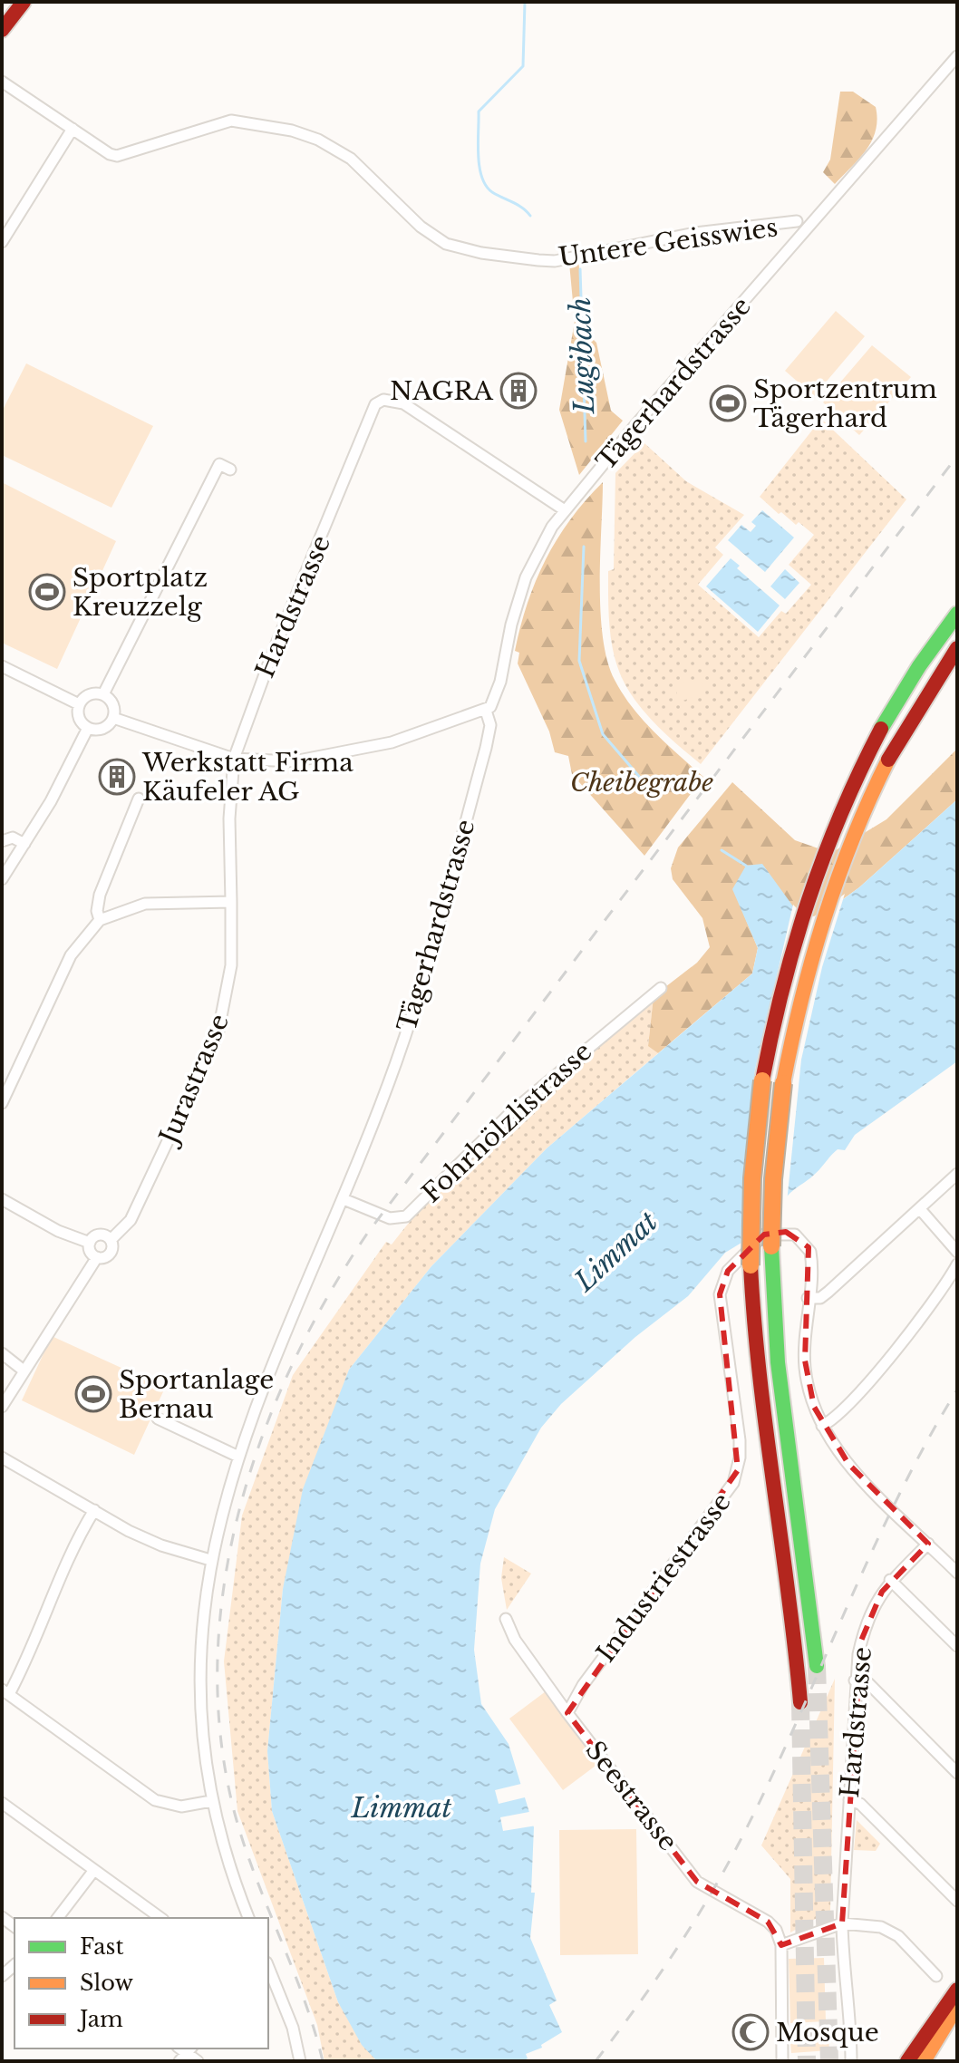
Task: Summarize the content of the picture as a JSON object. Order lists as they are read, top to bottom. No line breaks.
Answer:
{"streets":{"street":["Untere Geisswies","Tägerhardstrasse","Hardstrasse","Jurastrasse","Fohrhölzlistrasse","Industriestrasse","Seestrasse"]},"crossings":[["Tägerhardstrasse","Hardstrasse"],["Tägerhardstrasse","Fohrhölzlistrasse"],["Hardstrasse","Jurastrasse"],["Industriestrasse","Seestrasse"]],"water":["Lugibach","Limmat"],"parks":["Cheibegrabe"],"places":{"building":["NAGRA","Werkstatt Firma Käufeler AG"],"sports":["Sportzentrum Tägerhard","Sportplatz Kreuzzelg","Sportanlage Bernau"],"mosque":["Mosque"]},"legend":["Fast","Slow","Jam"]}
